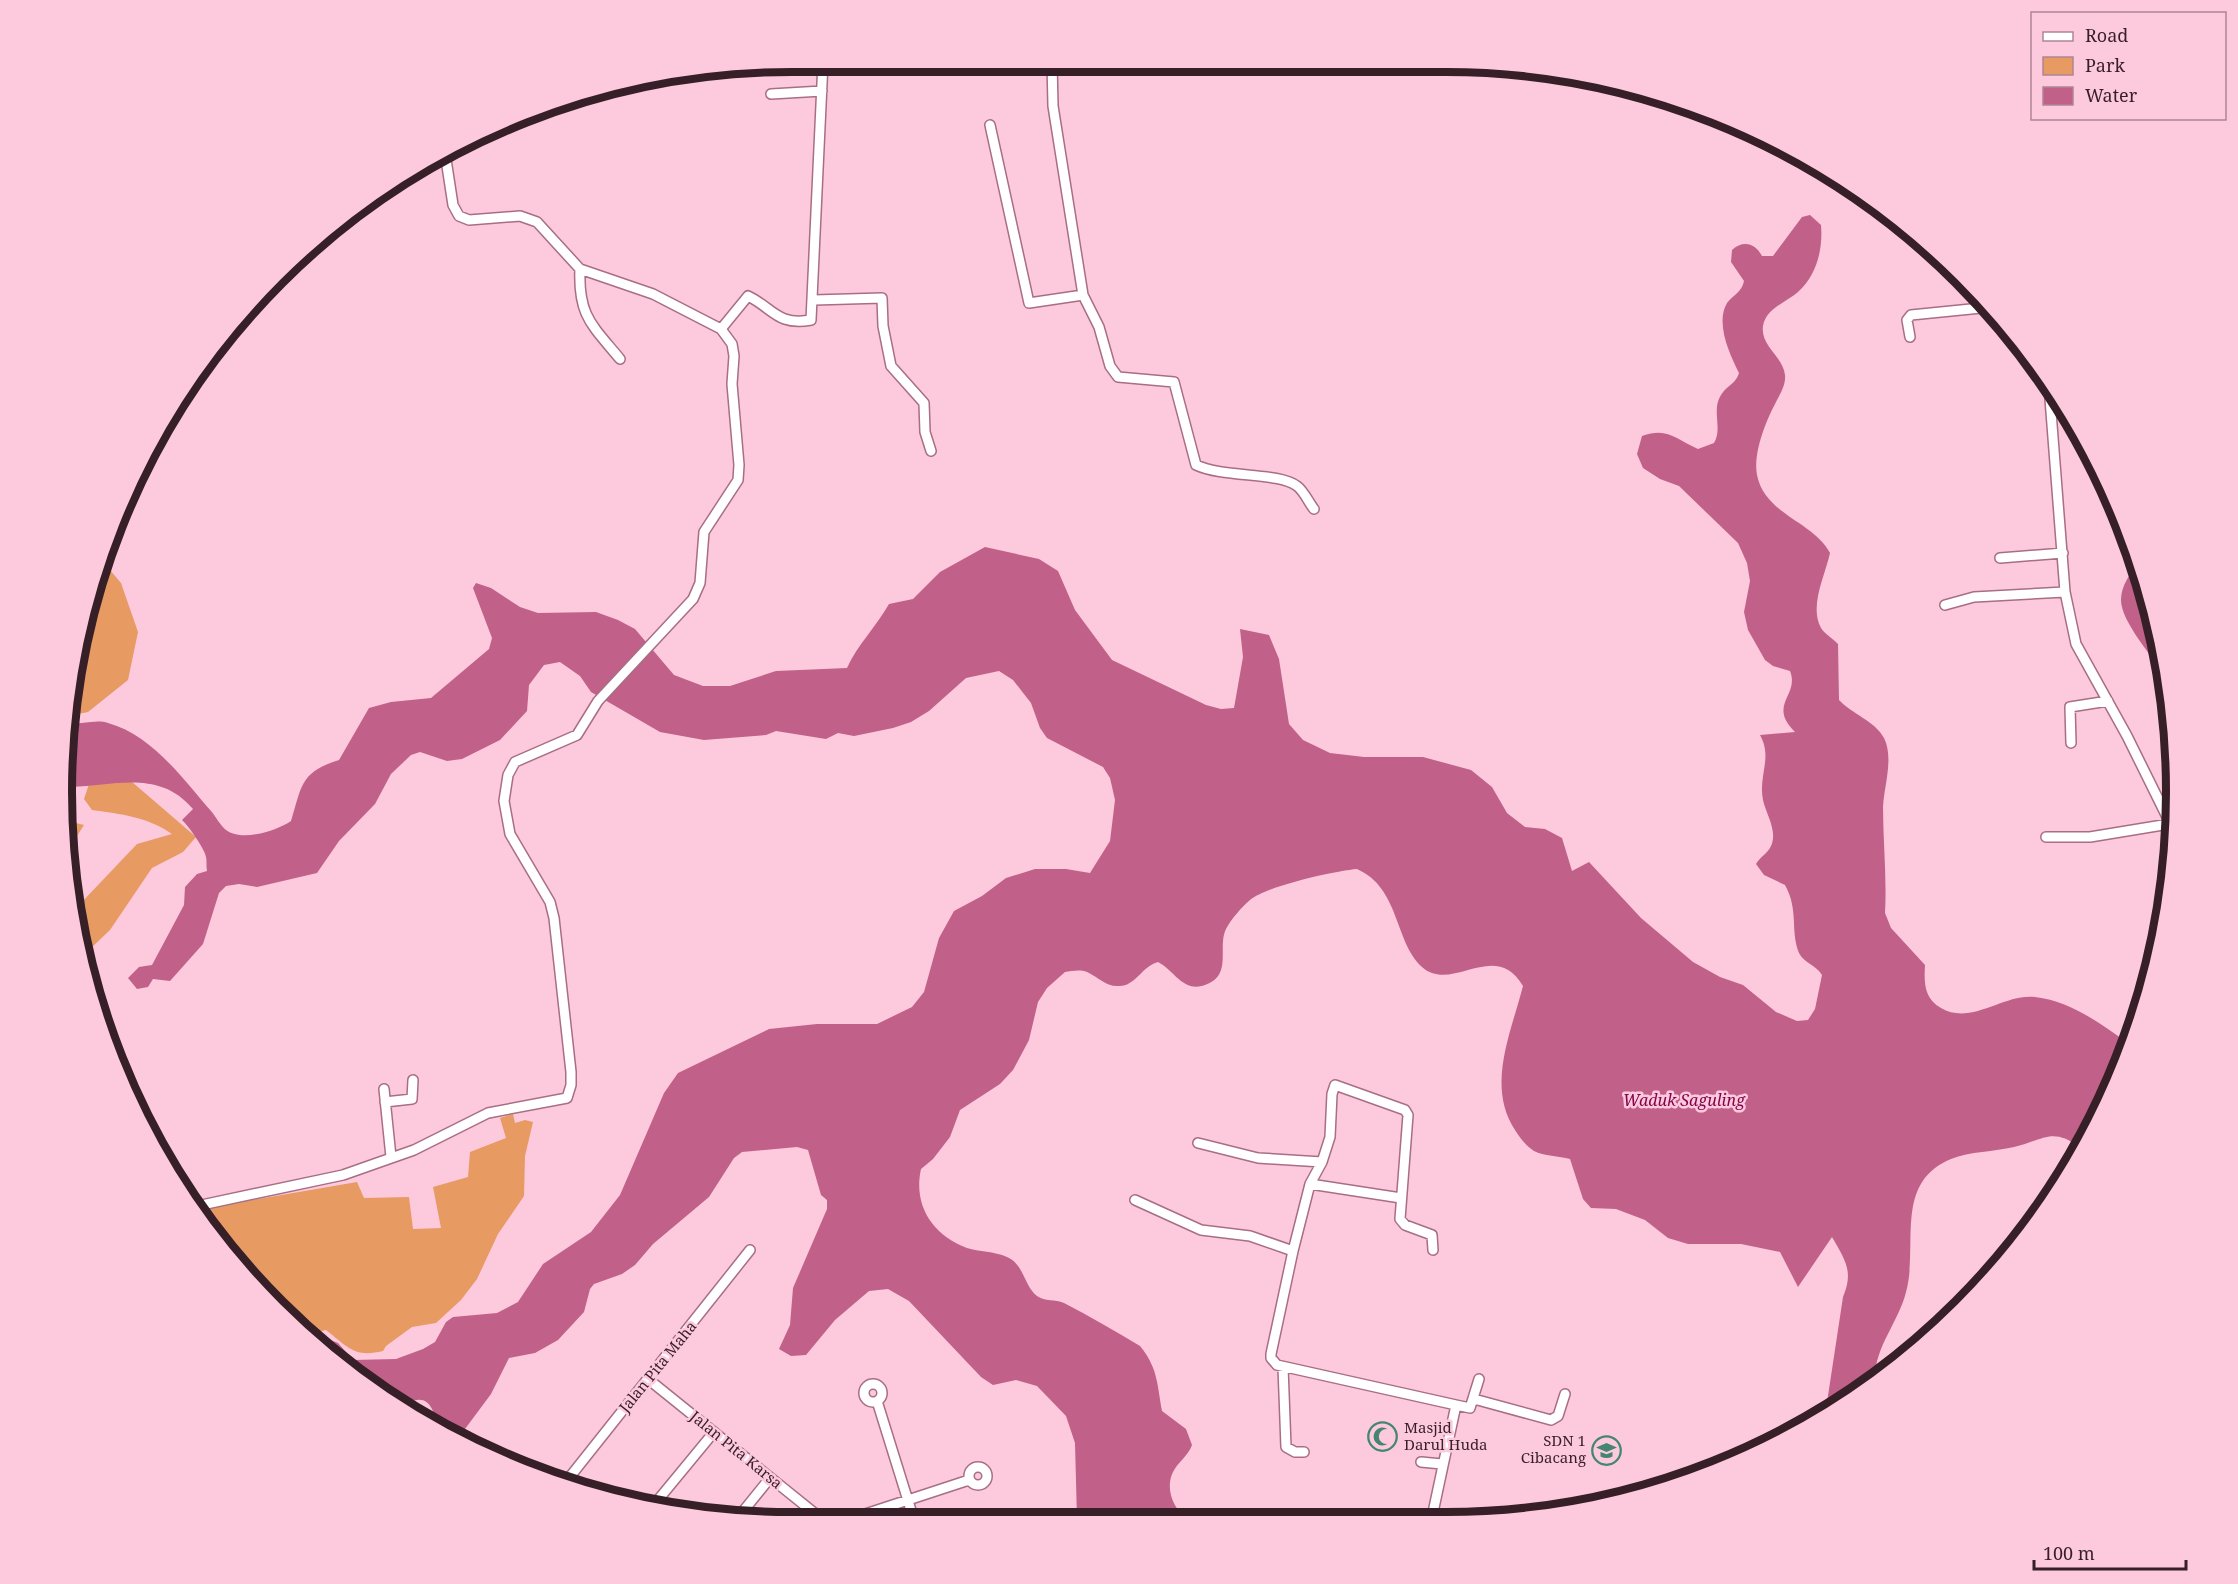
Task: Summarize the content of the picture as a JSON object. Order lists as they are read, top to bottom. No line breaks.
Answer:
{"streets":{"street":["Jalan Pita Maha","Jalan Pita Karsa"]},"crossings":[["Jalan Pita Maha","Jalan Pita Karsa"]],"water":["Waduk Saguling"],"places":{"mosque":["Masjid Darul Huda"],"school or university":["SDN 1 Cibacang"]},"legend":["Road","Park","Water"],"scale_bar":"100 m"}
